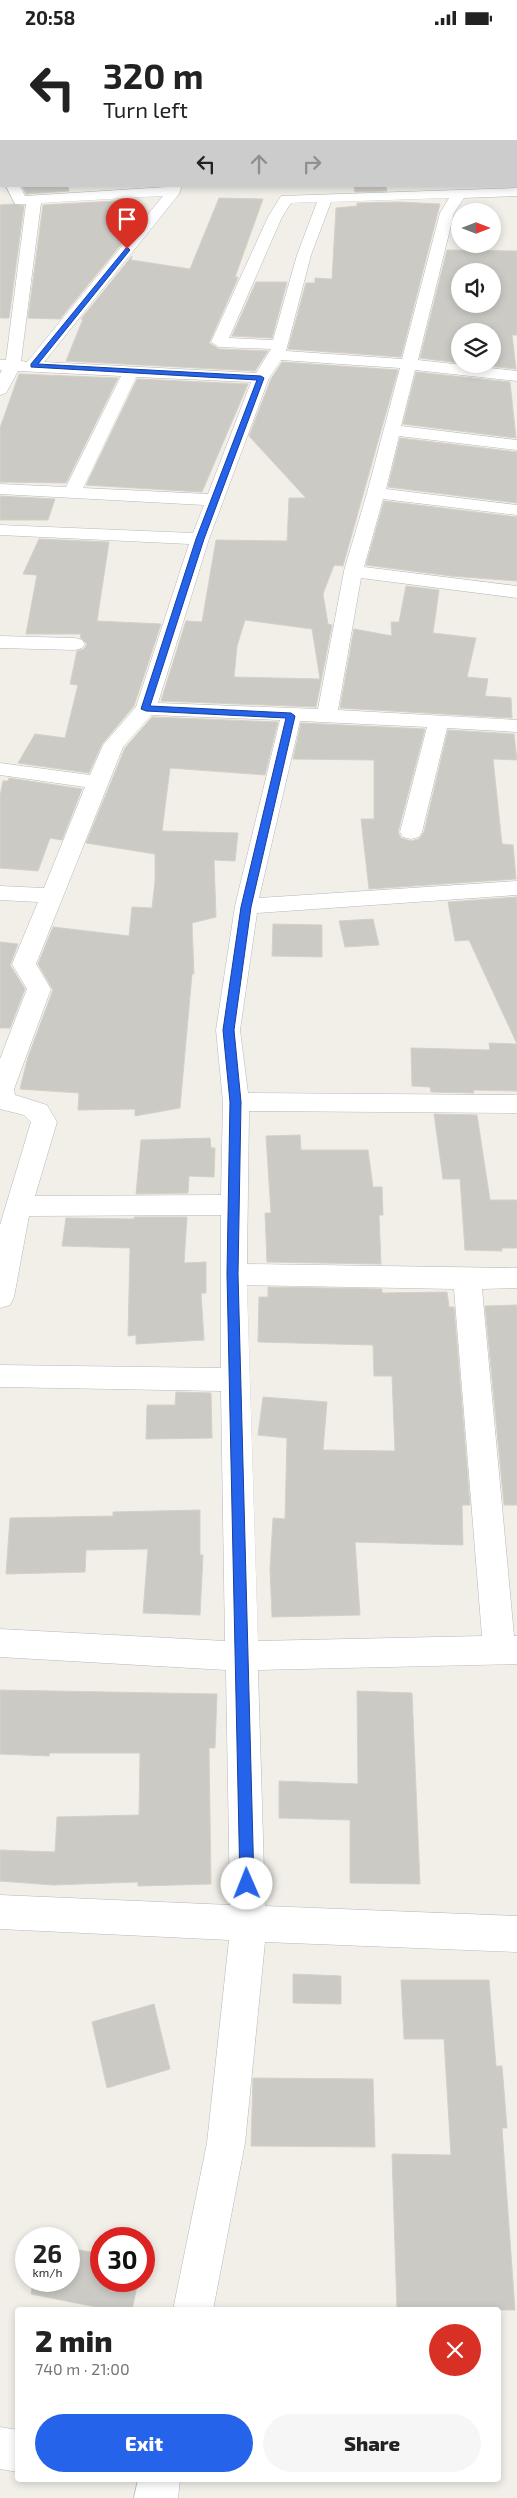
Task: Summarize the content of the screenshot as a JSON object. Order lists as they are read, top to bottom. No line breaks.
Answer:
{"north":"right","page":{"status":"20:58","turn":["320 m","Turn left"],"speed":"26 km/h","limit":"30","heading":["2 min","740 m · 21:00"],"buttons":["Exit","Share"]}}
